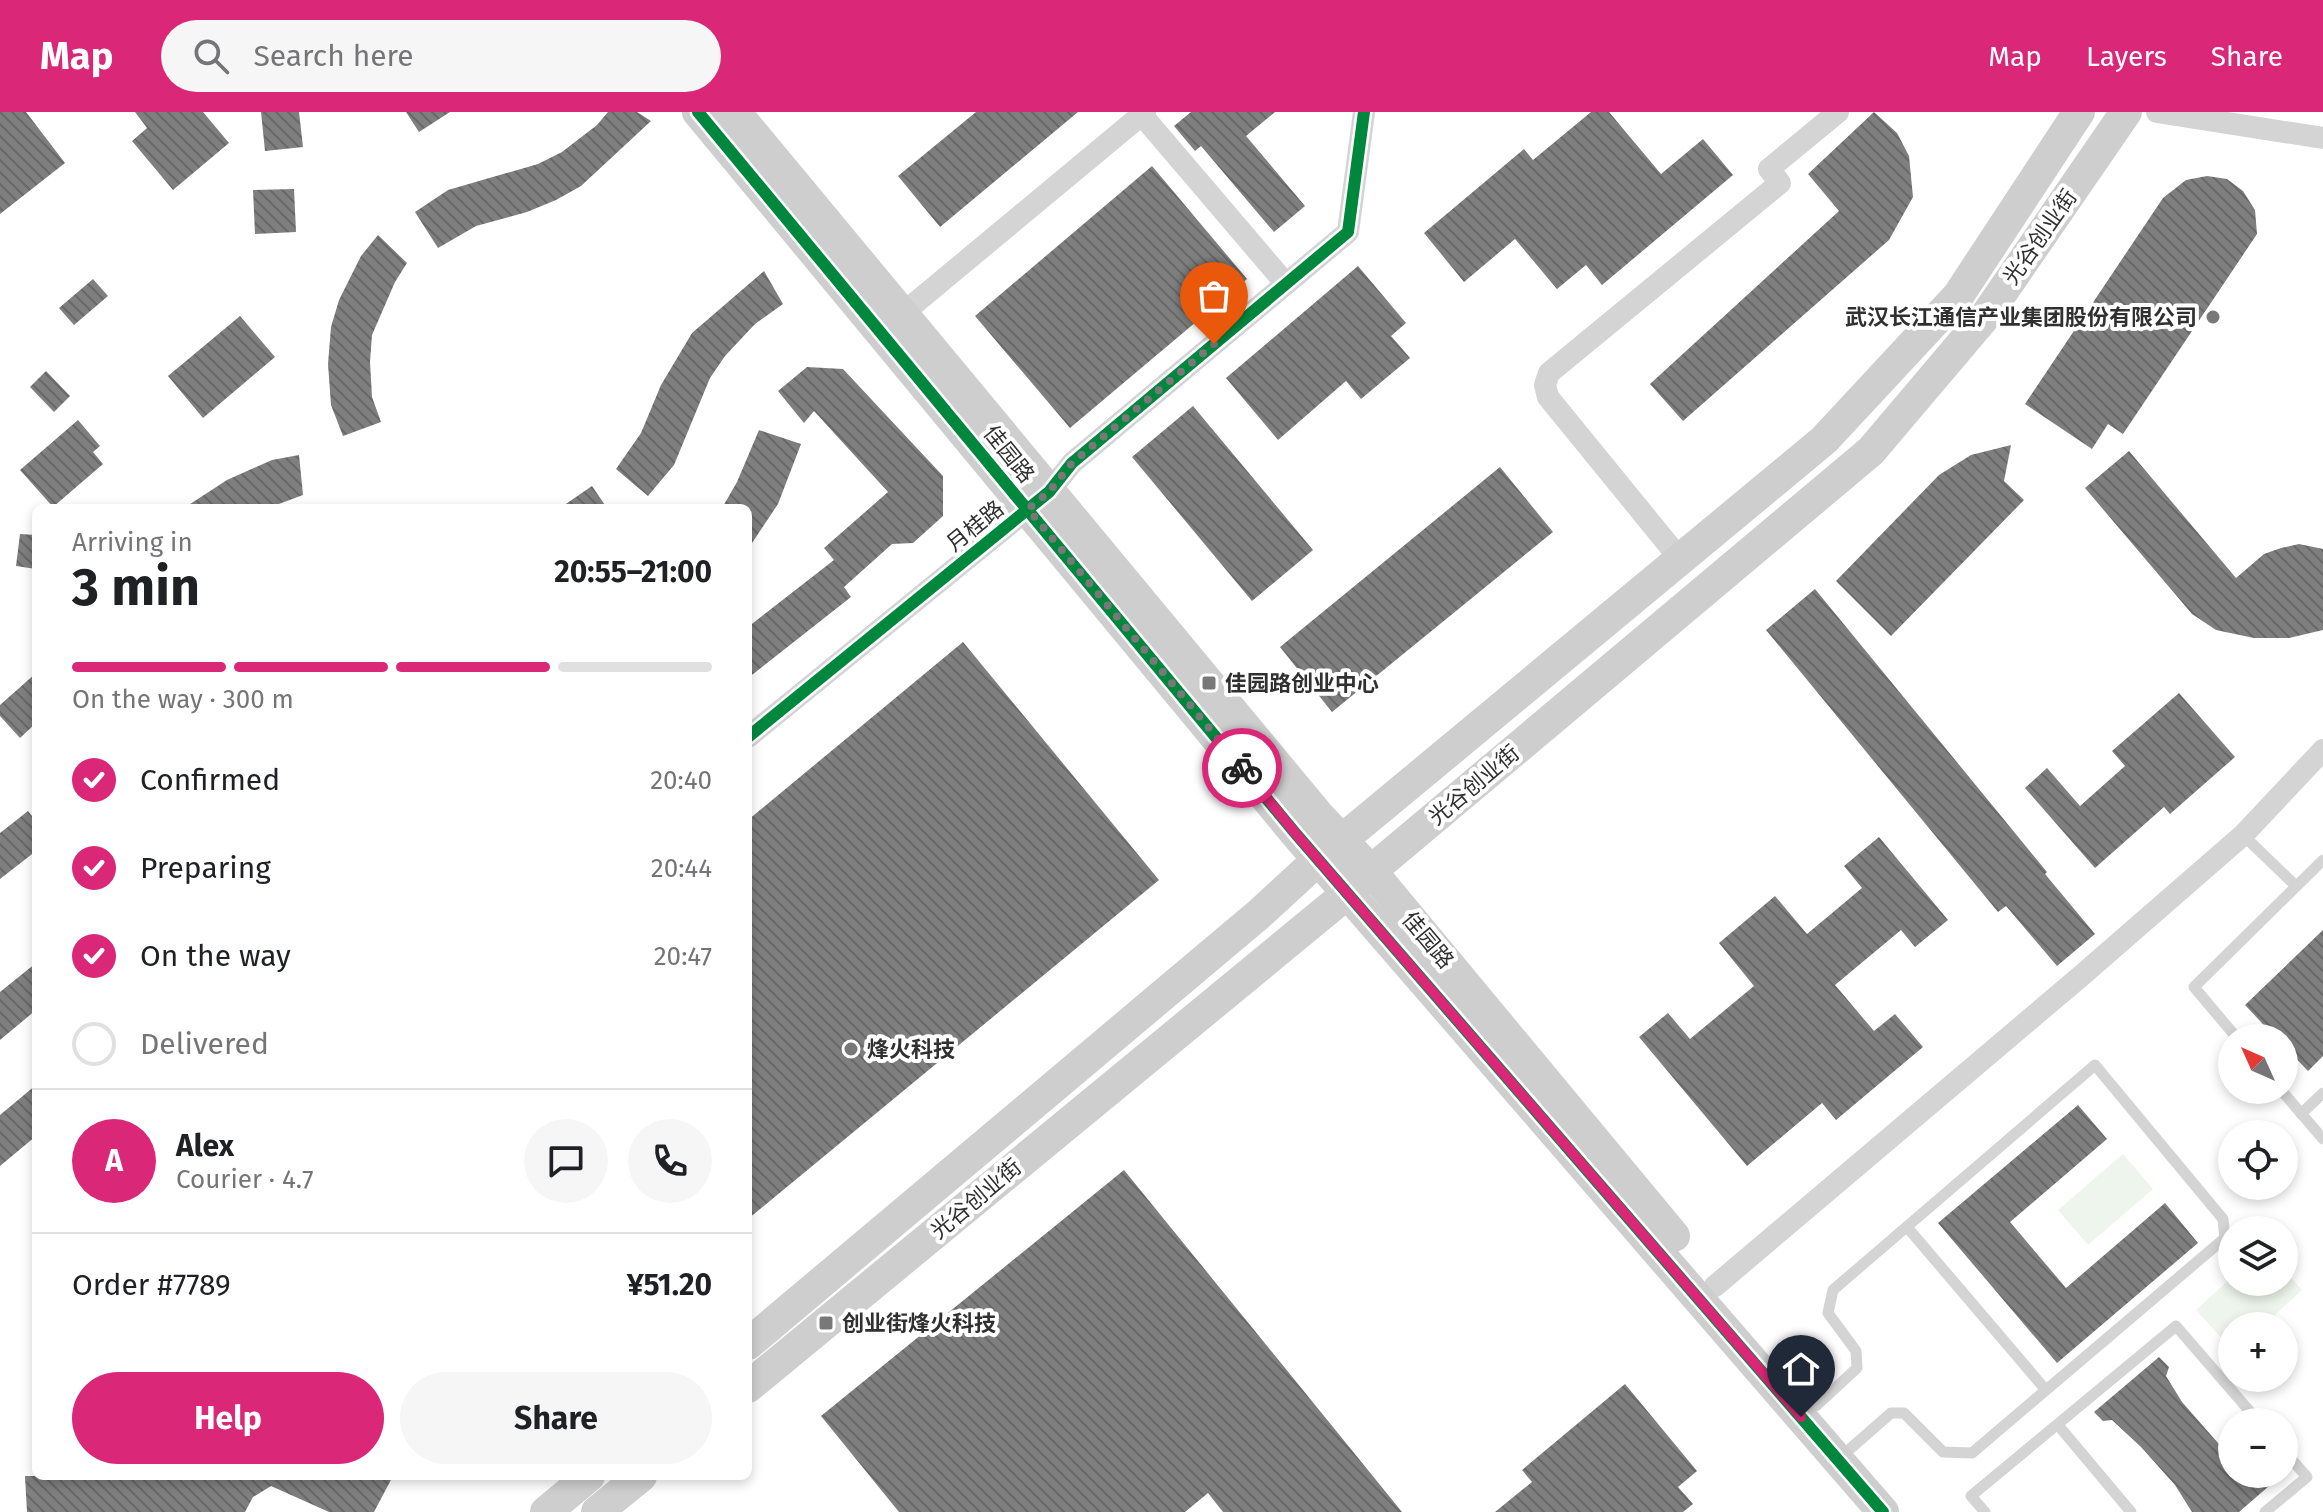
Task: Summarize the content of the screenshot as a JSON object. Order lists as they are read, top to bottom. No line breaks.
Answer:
{"streets":{"main road":["光谷创业街","佳园路"],"street":["月桂路"]},"crossings":[["光谷创业街","佳园路"],["佳园路","月桂路"]],"places":{"other":["武汉长江通信产业集团股份有限公司","烽火科技"],"transit":["佳园路创业中心","创业街烽火科技"]},"north":"top left","page":{"header":"Map","search":"Search here","nav":["Map","Layers","Share"],"heading":["3 min","Arriving in","20:55–21:00"],"panel":["Alex","Courier · 4.7","Order #7789","¥51.20"],"bar":"On the way · 300 m","list":[["Confirmed","20:40"],["Preparing","20:44"],["On the way","20:47"],"Delivered"],"map_buttons":["+","−"],"round":"A","buttons":["Help","Share"]}}
